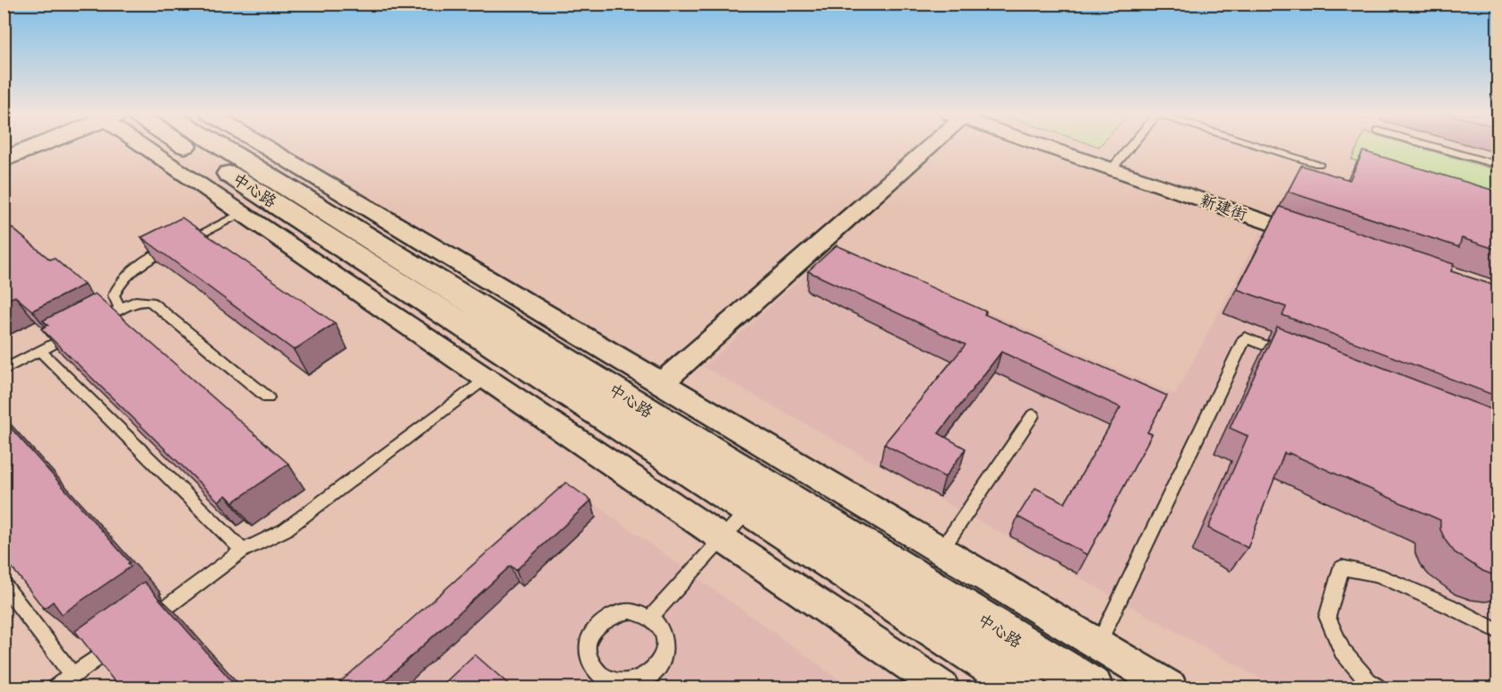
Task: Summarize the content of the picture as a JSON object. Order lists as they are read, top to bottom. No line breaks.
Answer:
{"streets":{"main road":["中心路"],"street":["新建街"]}}
